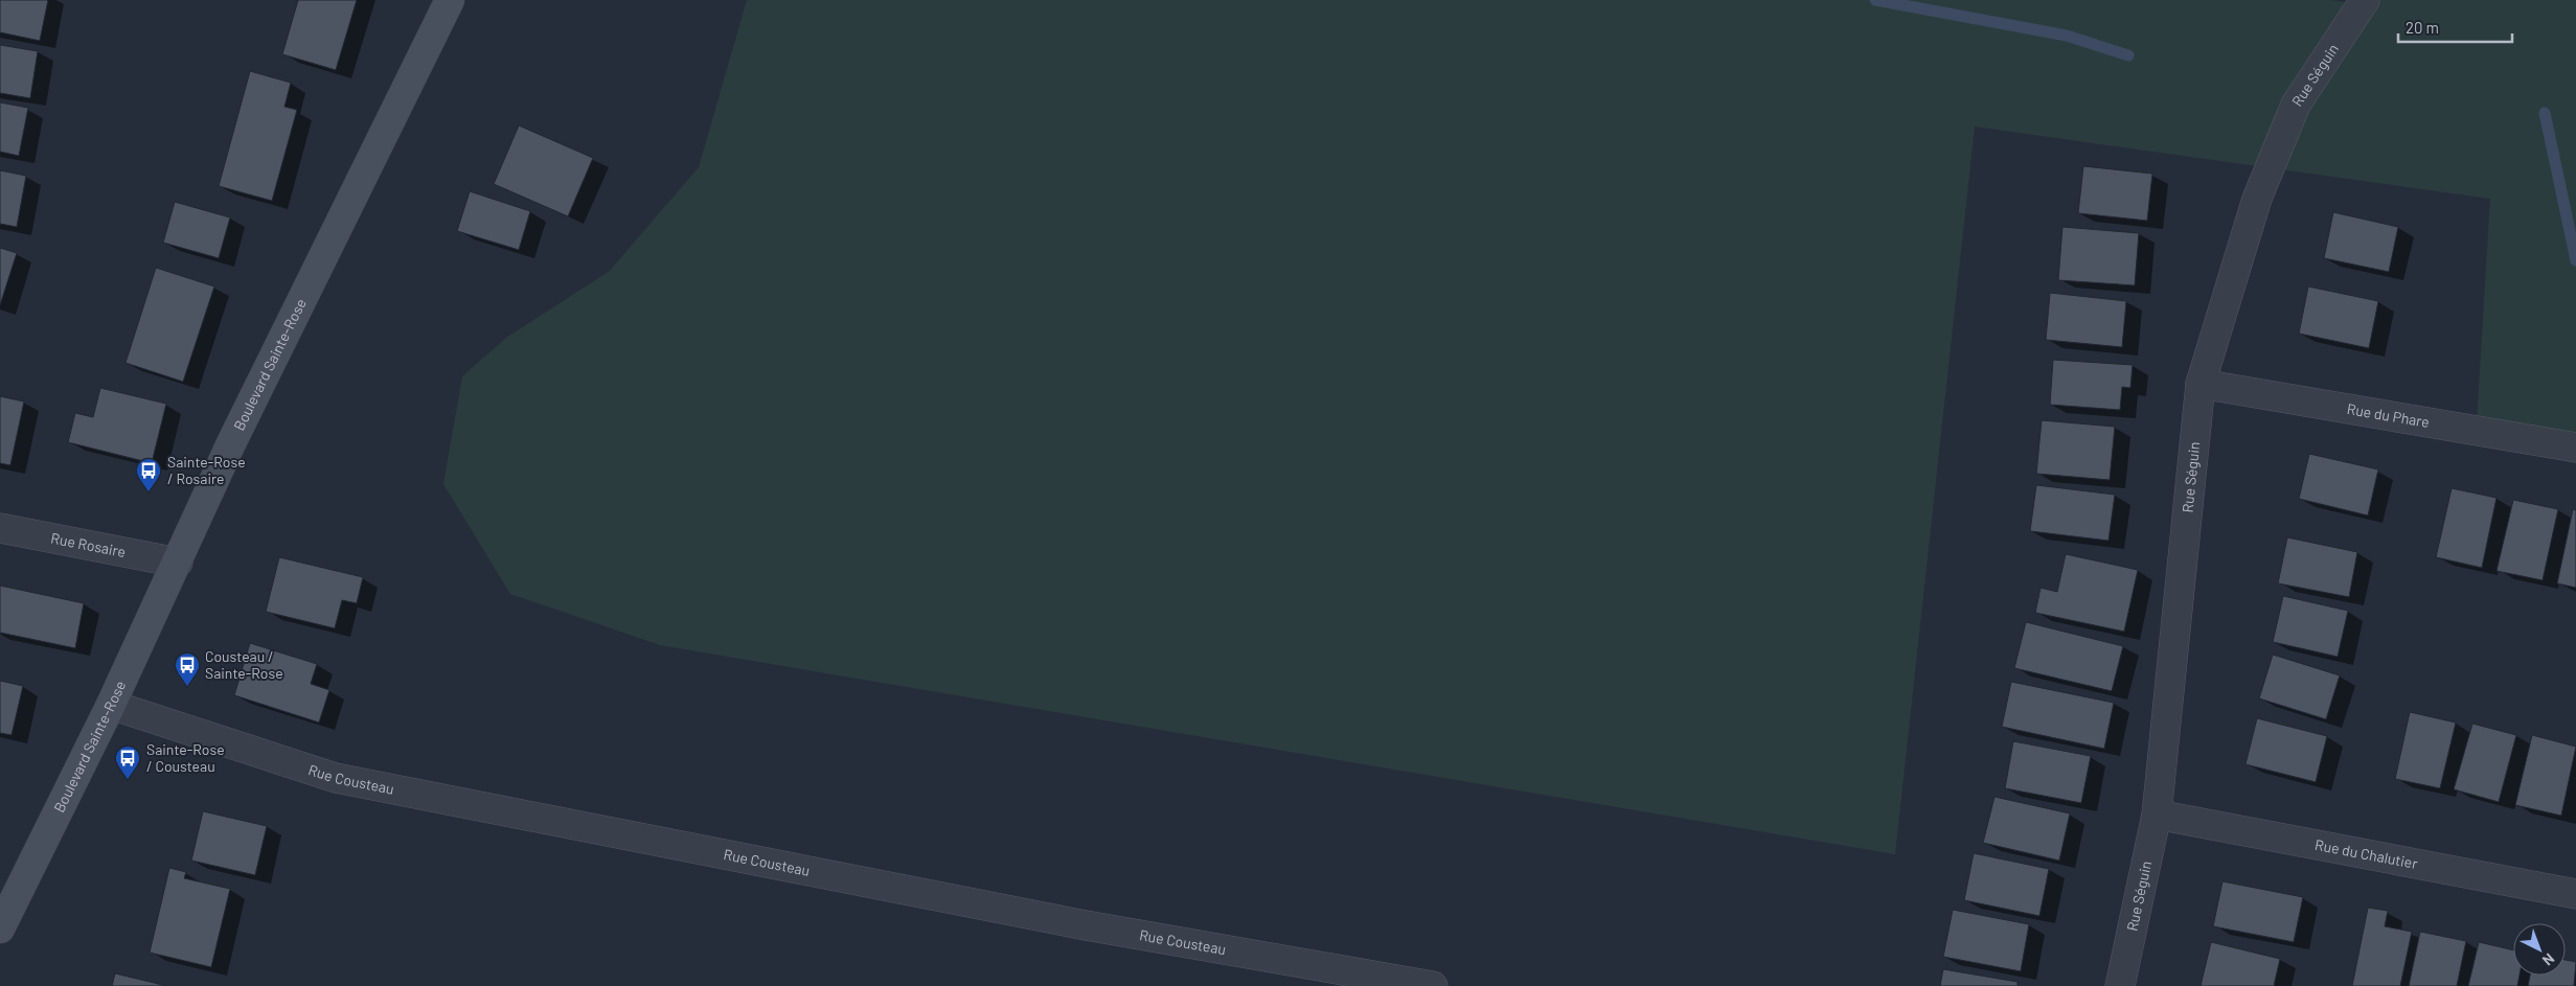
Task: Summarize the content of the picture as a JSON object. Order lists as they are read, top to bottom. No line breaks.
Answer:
{"streets":{"street":["Rue Séguin","Boulevard Sainte-Rose","Rue du Phare","Rue Rosaire","Rue Cousteau","Rue du Chalutier"]},"crossings":[["Rue Séguin","Rue du Phare"],["Rue Séguin","Rue du Chalutier"],["Boulevard Sainte-Rose","Rue Rosaire"],["Boulevard Sainte-Rose","Rue Cousteau"]],"places":{"bus stop":["Sainte-Rose / Rosaire","Cousteau / Sainte-Rose","Sainte-Rose / Cousteau"]},"scale_bar":"20 m","north":"bottom right"}
